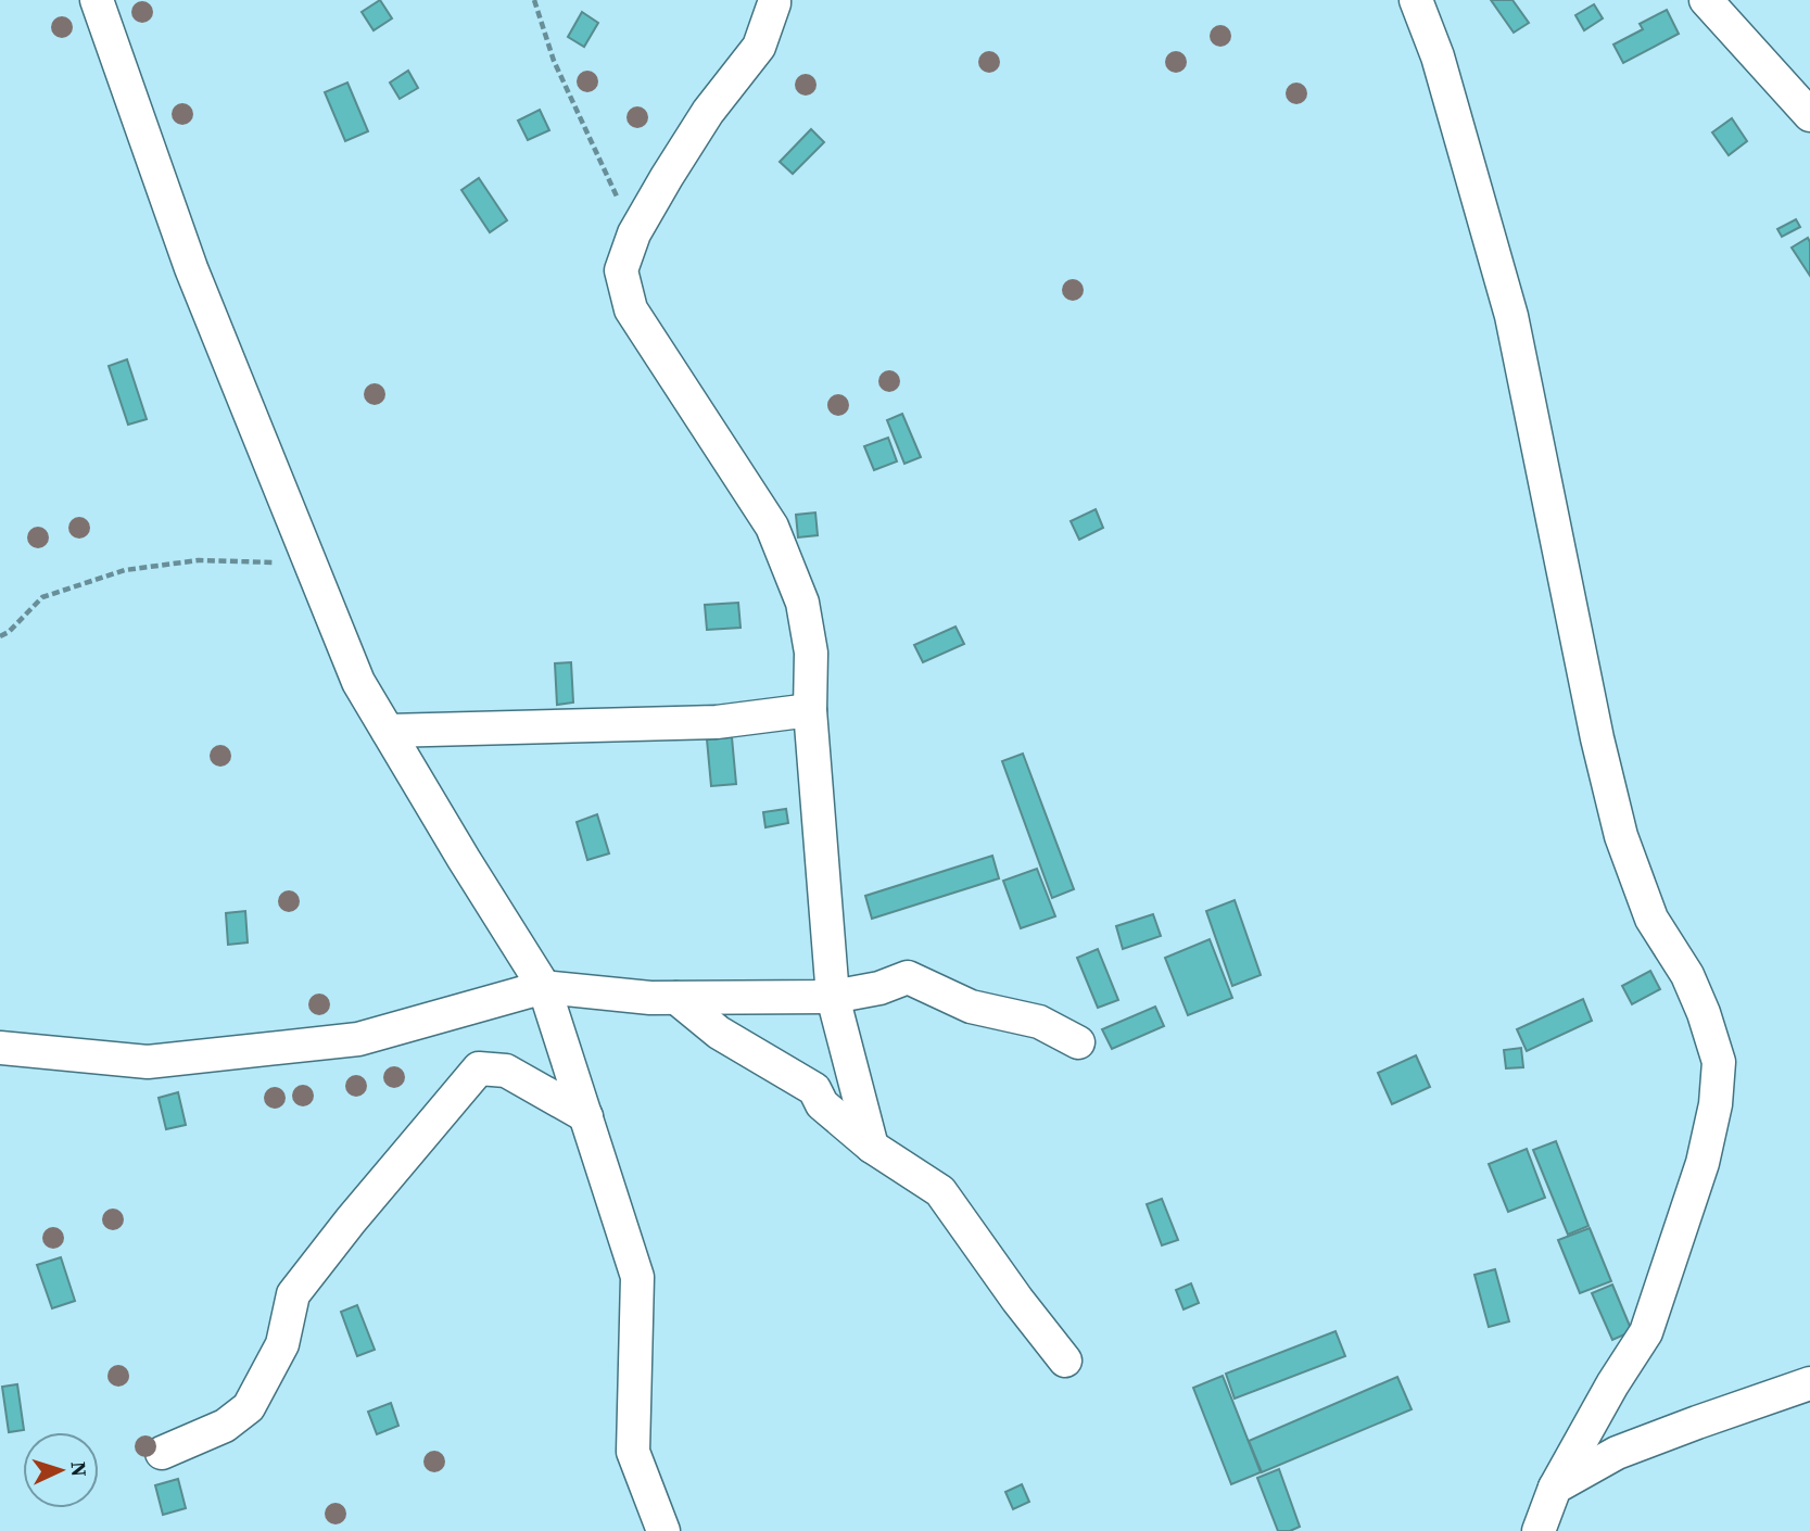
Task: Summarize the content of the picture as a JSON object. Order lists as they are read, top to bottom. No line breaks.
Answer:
{"north":"right"}
